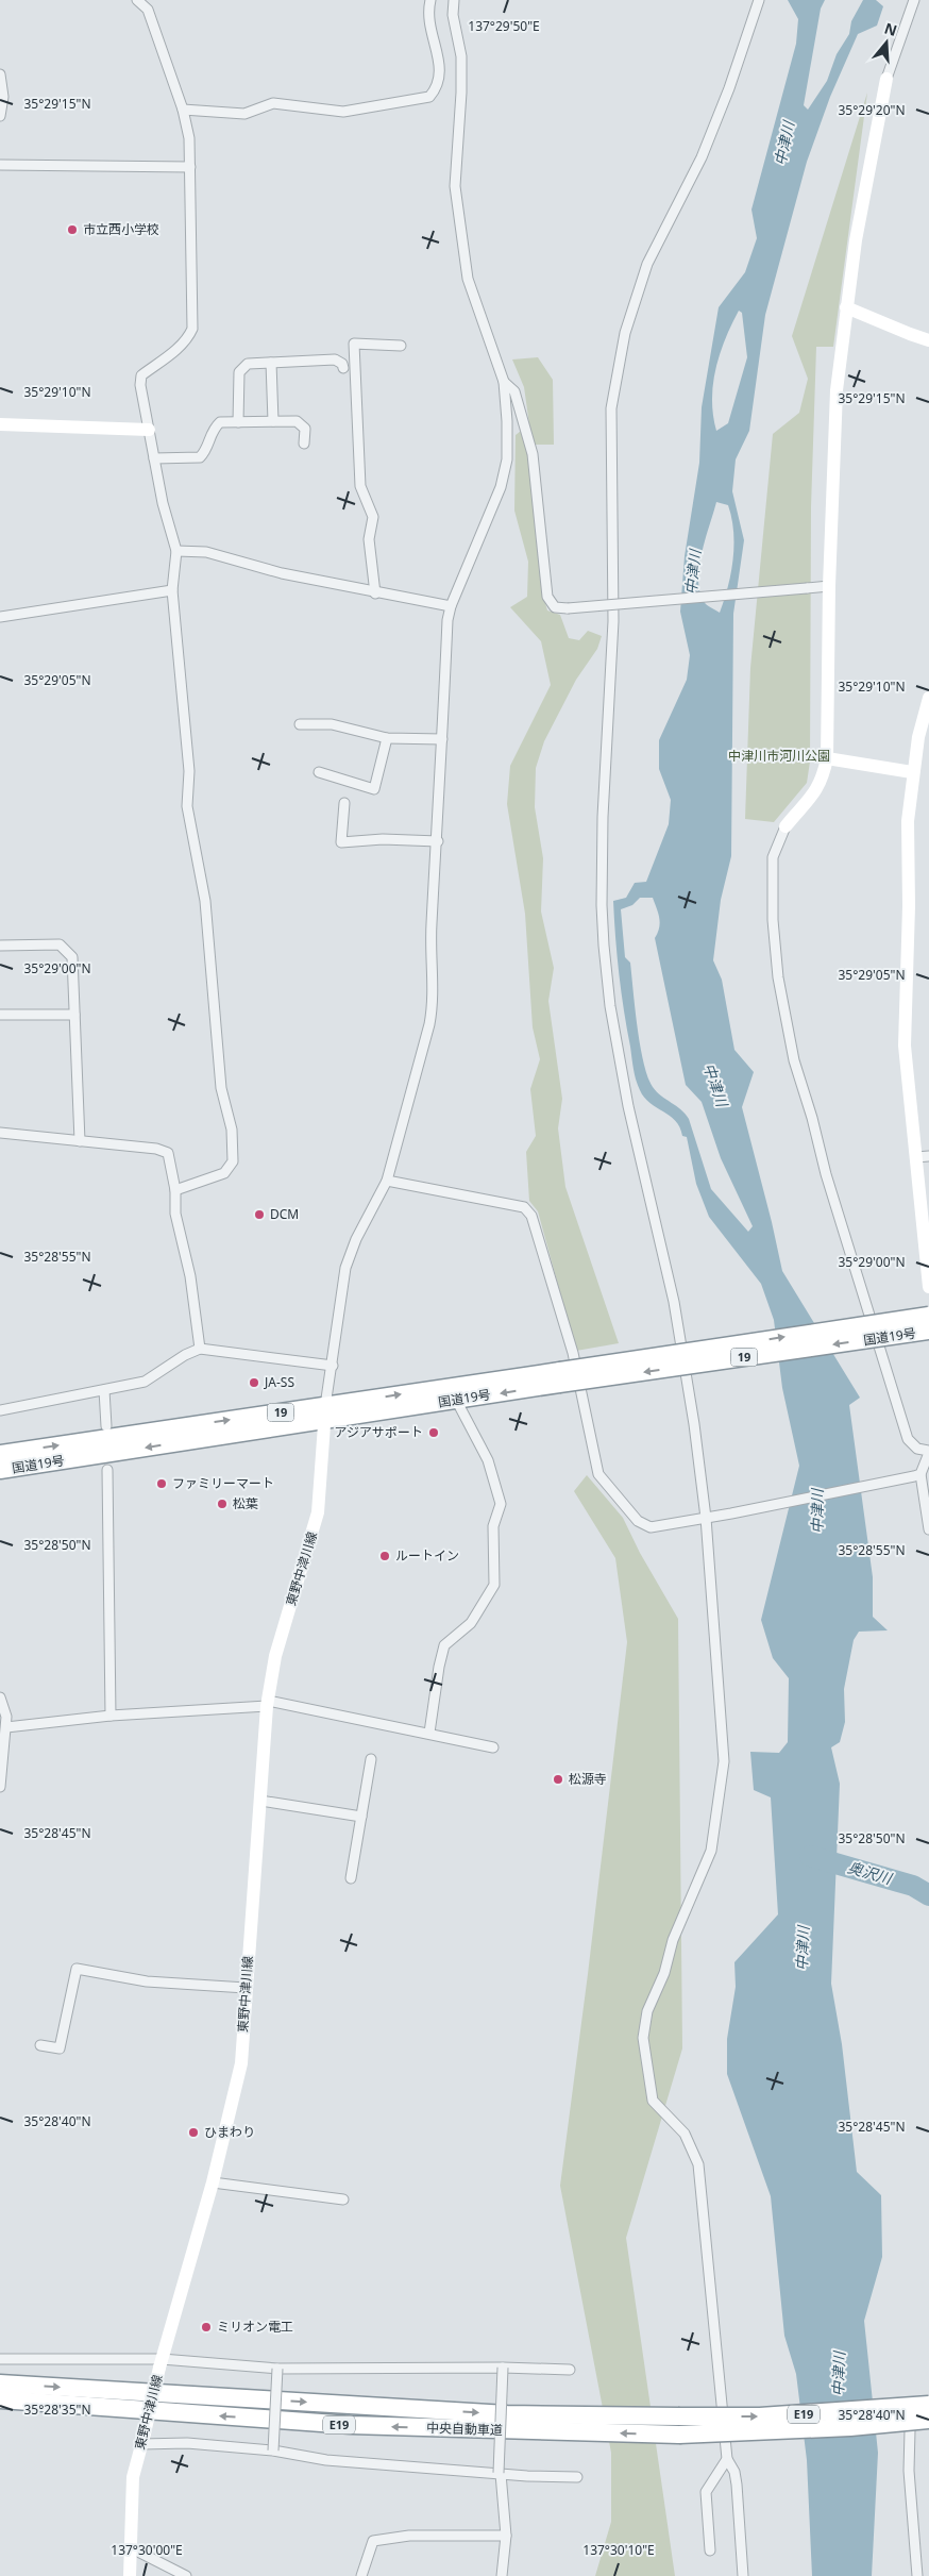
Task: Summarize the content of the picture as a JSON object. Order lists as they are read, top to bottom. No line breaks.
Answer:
{"streets":{"highway":["国道19号","19","E19","中央自動車道"],"street":["東野中津川線"]},"crossings":[["国道19号","東野中津川線"]],"water":["中津川","奥沢川"],"parks":["中津川市河川公園"],"places":["市立西小学校","DCM","JA-SS","アジアサポート","ファミリーマート","松葉","ルートイン","松源寺","ひまわり","ミリオン電工"],"north":"top","coordinates":["137°29'50\"E","35°29'15\"N","35°29'20\"N","35°29'10\"N","35°29'05\"N","35°29'00\"N","35°28'55\"N","35°28'50\"N","35°28'45\"N","35°28'40\"N","35°28'35\"N","137°30'00\"E","137°30'10\"E"]}
